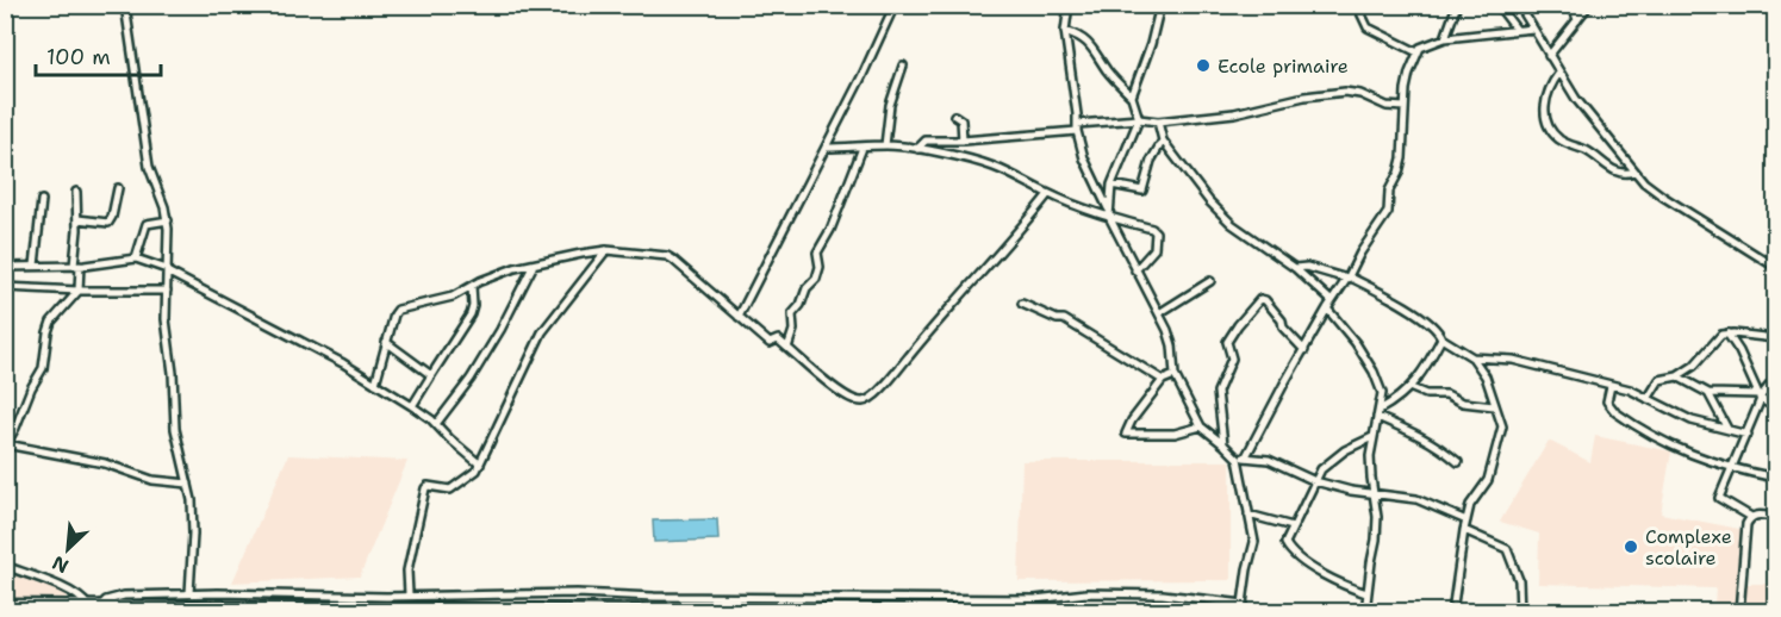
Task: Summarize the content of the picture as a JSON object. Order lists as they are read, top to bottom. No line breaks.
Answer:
{"places":["Ecole primaire","Complexe scolaire"],"scale_bar":"100 m","north":"bottom left"}
